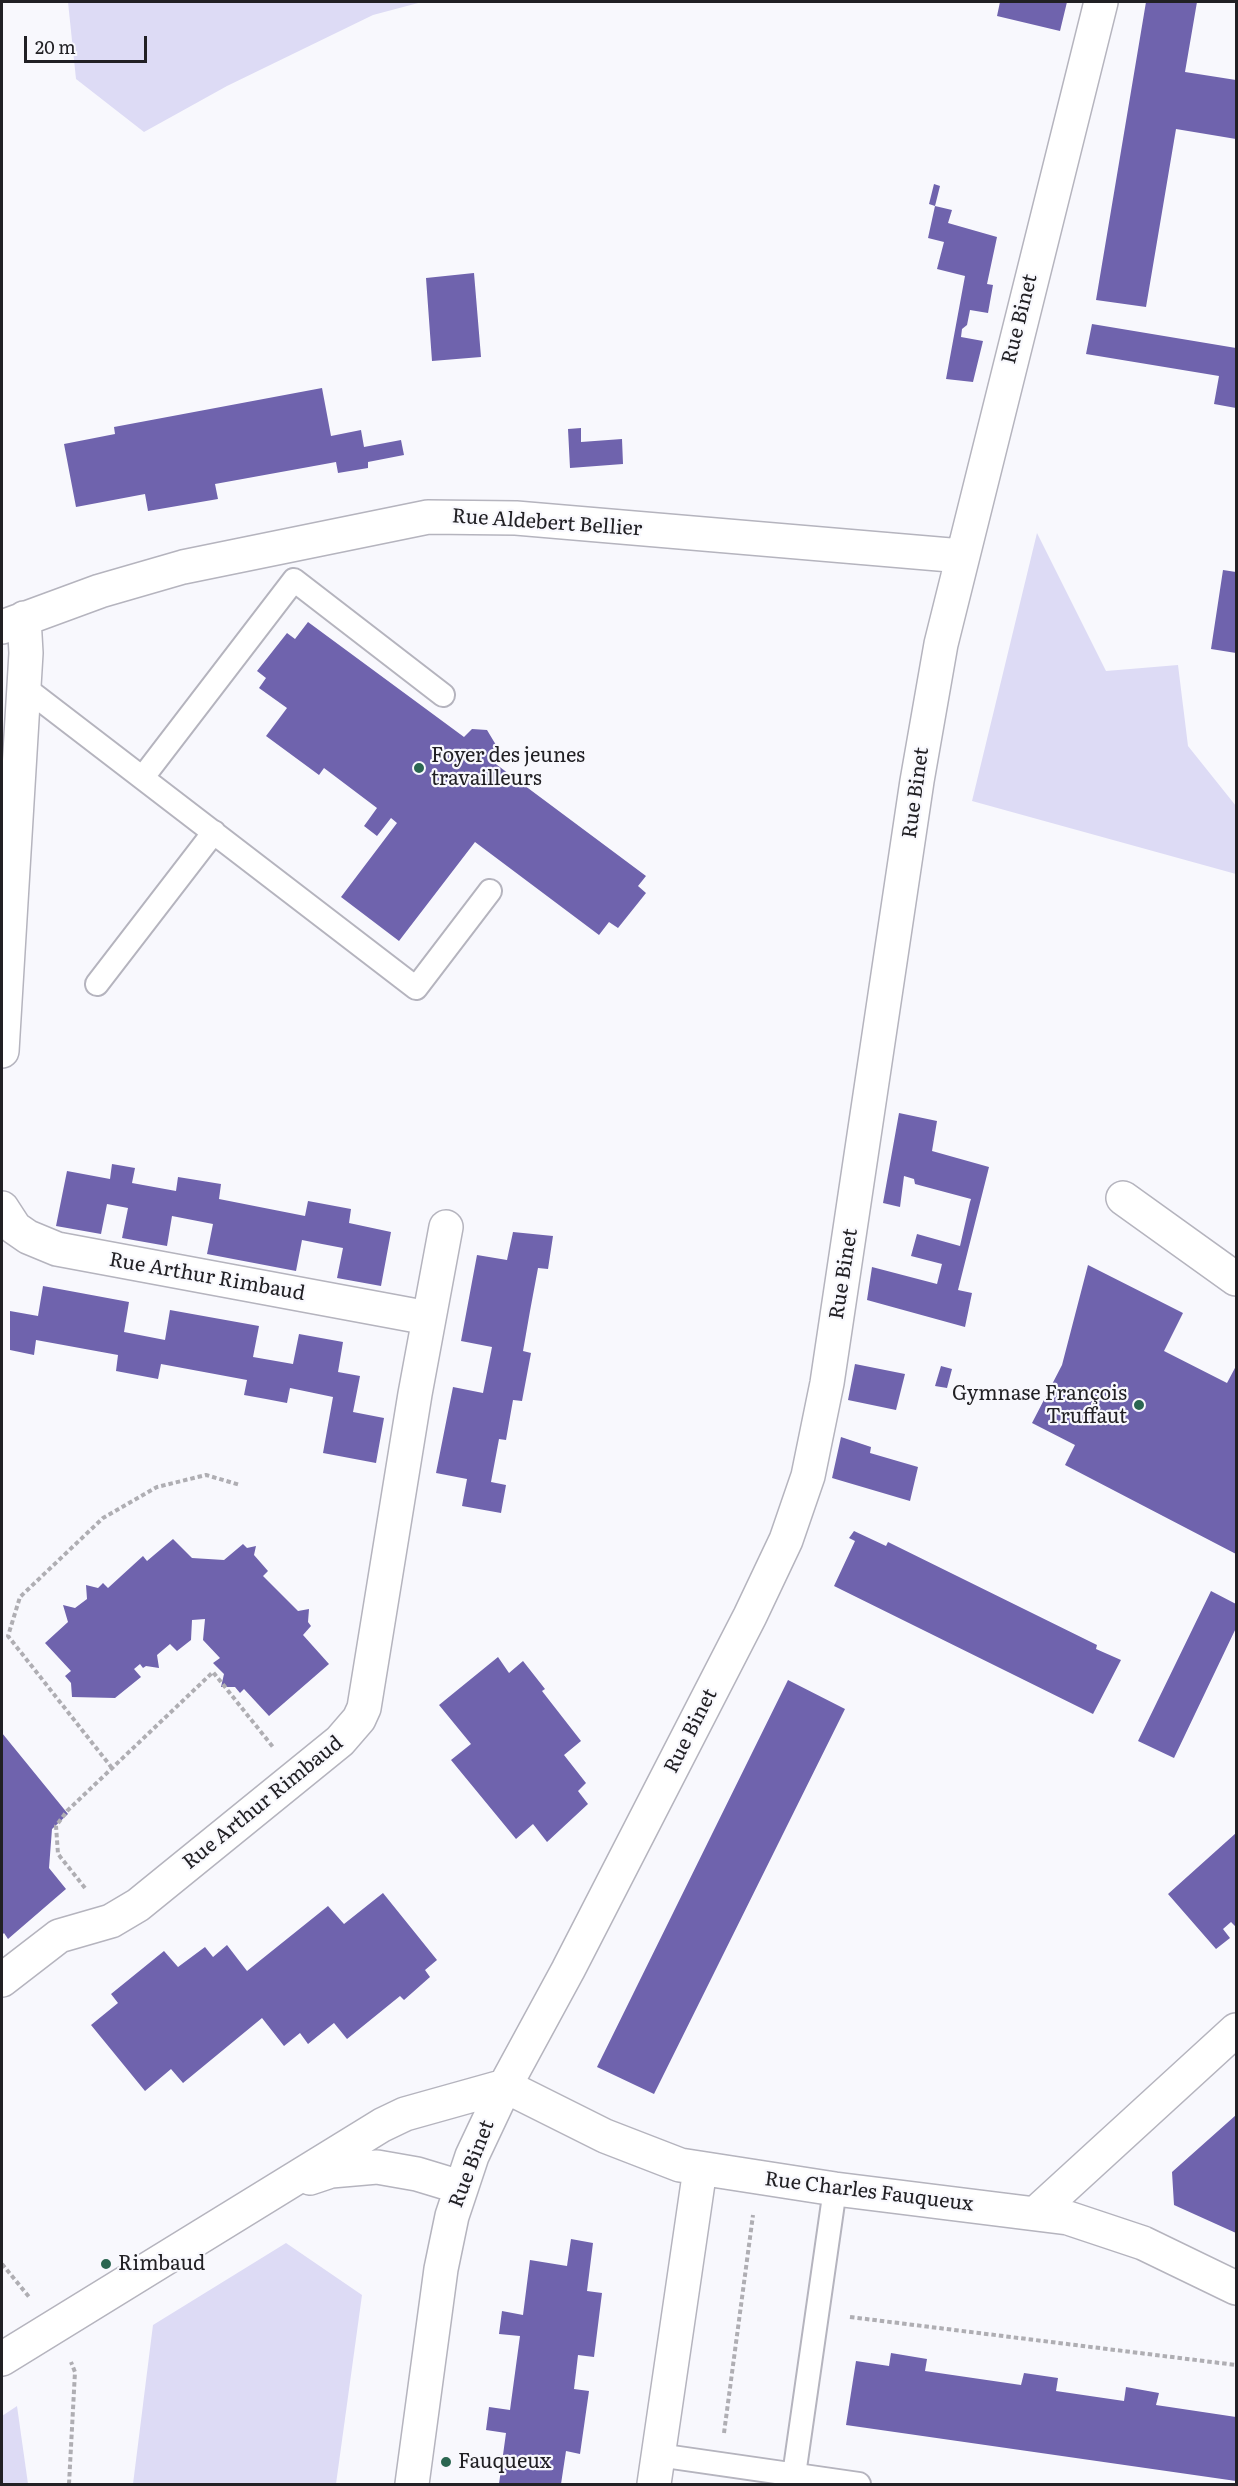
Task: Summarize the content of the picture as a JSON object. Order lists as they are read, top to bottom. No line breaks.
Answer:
{"streets":{"street":["Rue Binet","Rue Aldebert Bellier","Rue Arthur Rimbaud","Rue Charles Fauqueux"]},"crossings":[["Rue Binet","Rue Aldebert Bellier"],["Rue Binet","Rue Charles Fauqueux"]],"places":["Foyer des jeunes travailleurs","Gymnase François Truffaut","Rimbaud","Fauqueux"],"scale_bar":"20 m"}
